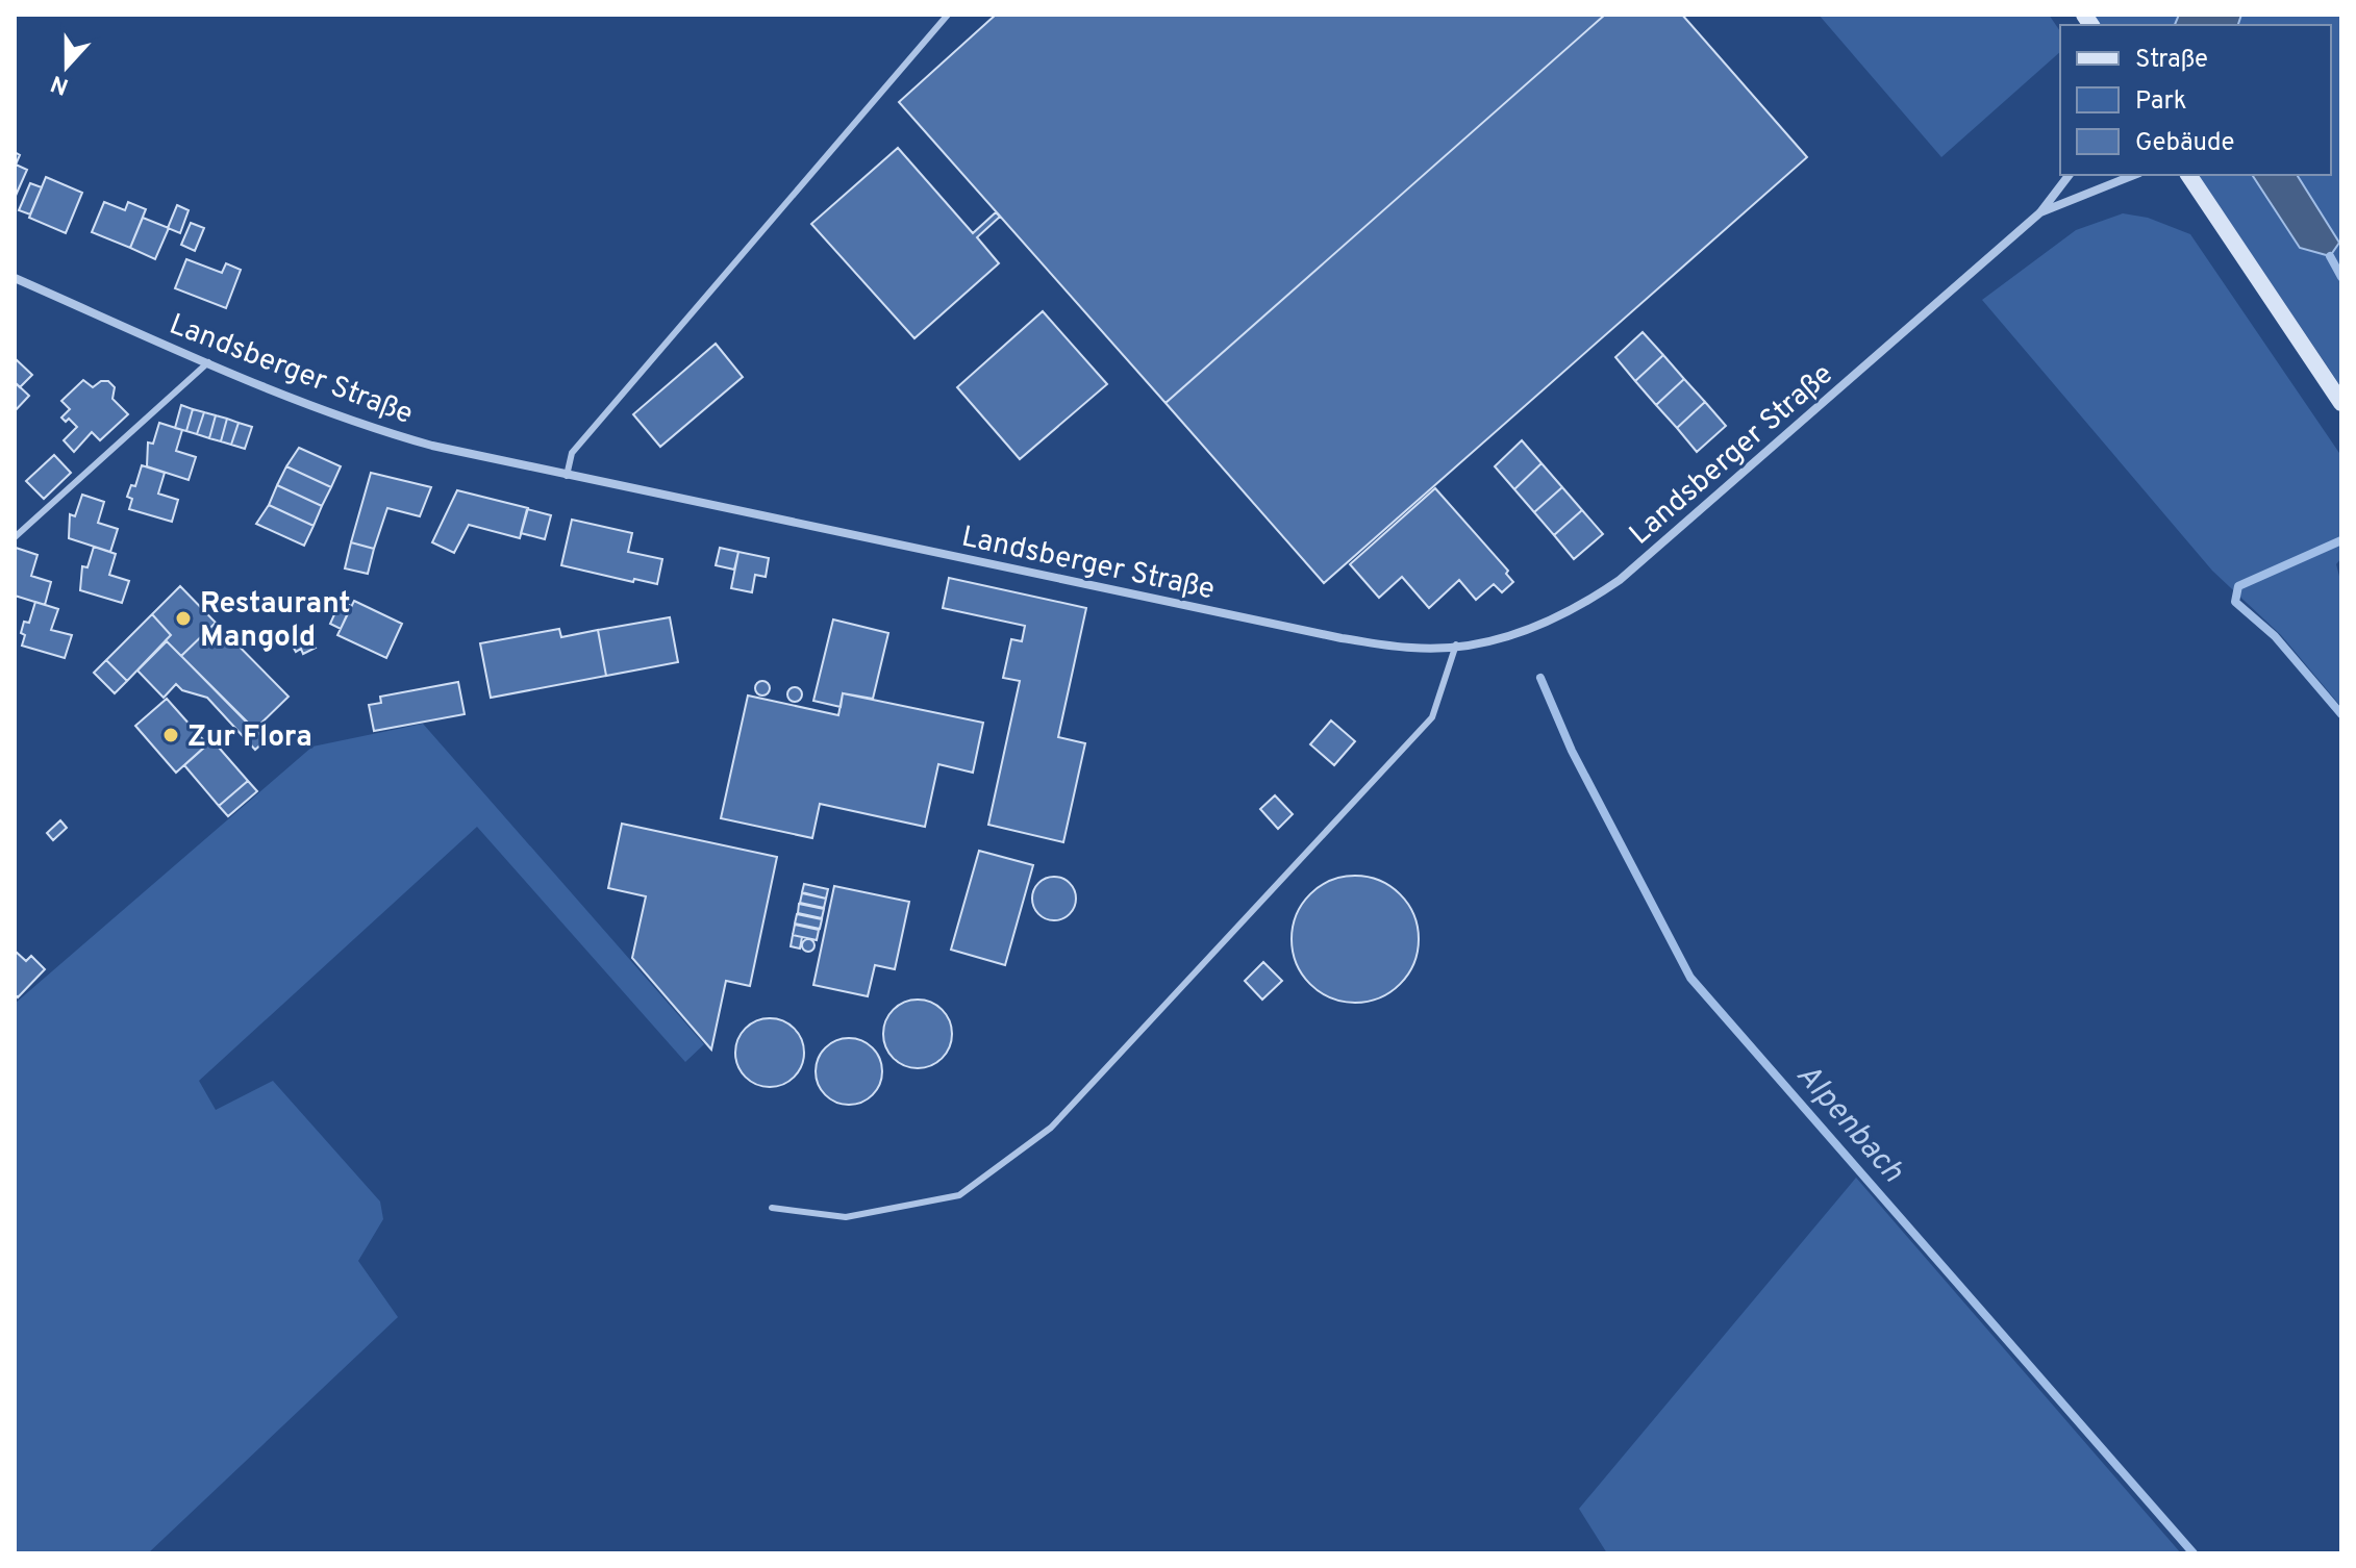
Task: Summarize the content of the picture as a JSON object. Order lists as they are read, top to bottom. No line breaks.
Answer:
{"streets":{"street":["Landsberger Straße"]},"water":["Alpenbach"],"places":["Restaurant Mangold","Zur Flora"],"legend":["Straße","Park","Gebäude"],"north":"bottom"}
